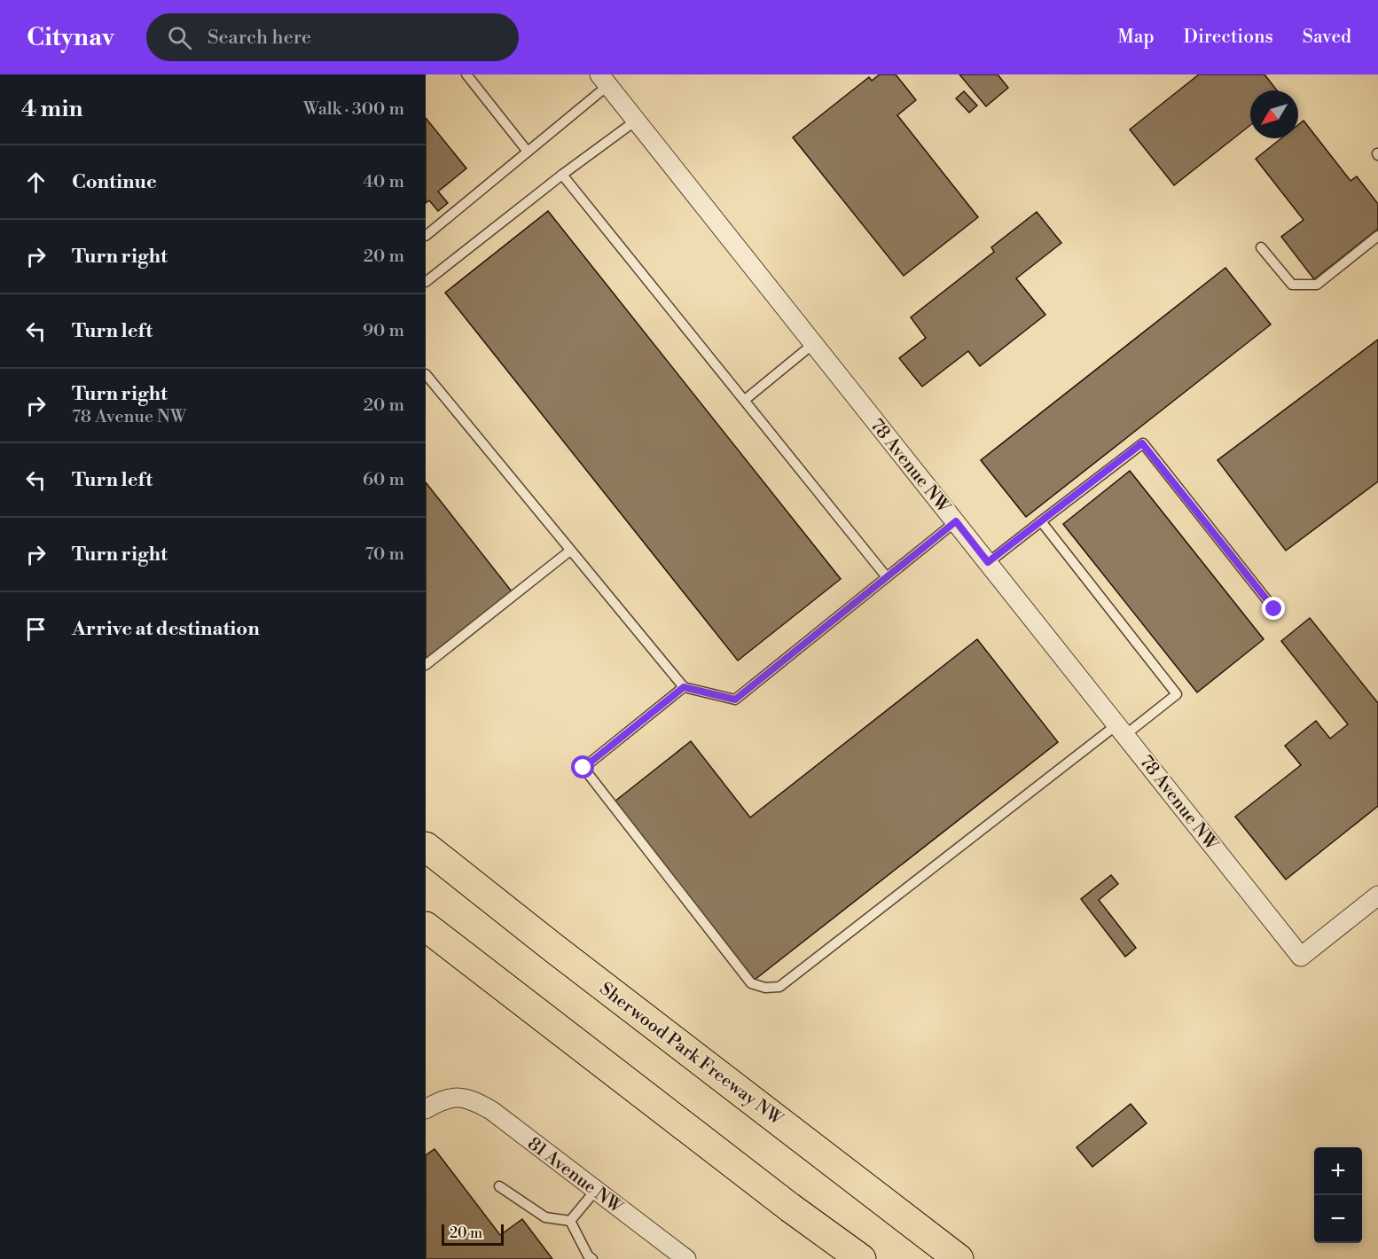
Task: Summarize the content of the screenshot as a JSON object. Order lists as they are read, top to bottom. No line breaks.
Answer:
{"streets":{"highway":["Sherwood Park Freeway NW"],"street":["78 Avenue NW","81 Avenue NW"]},"scale_bar":"20 m","north":"bottom left","page":{"header":"Citynav","search":"Search here","nav":["Map","Directions","Saved"],"heading":["4 min","Walk · 300 m"],"list":[["Continue","40 m"],["Turn right","20 m"],["Turn left","90 m"],["Turn right","78 Avenue NW","20 m"],["Turn left","60 m"],["Turn right","70 m"],"Arrive at destination"],"map_buttons":["+","−"],"scale":"20 m"}}
